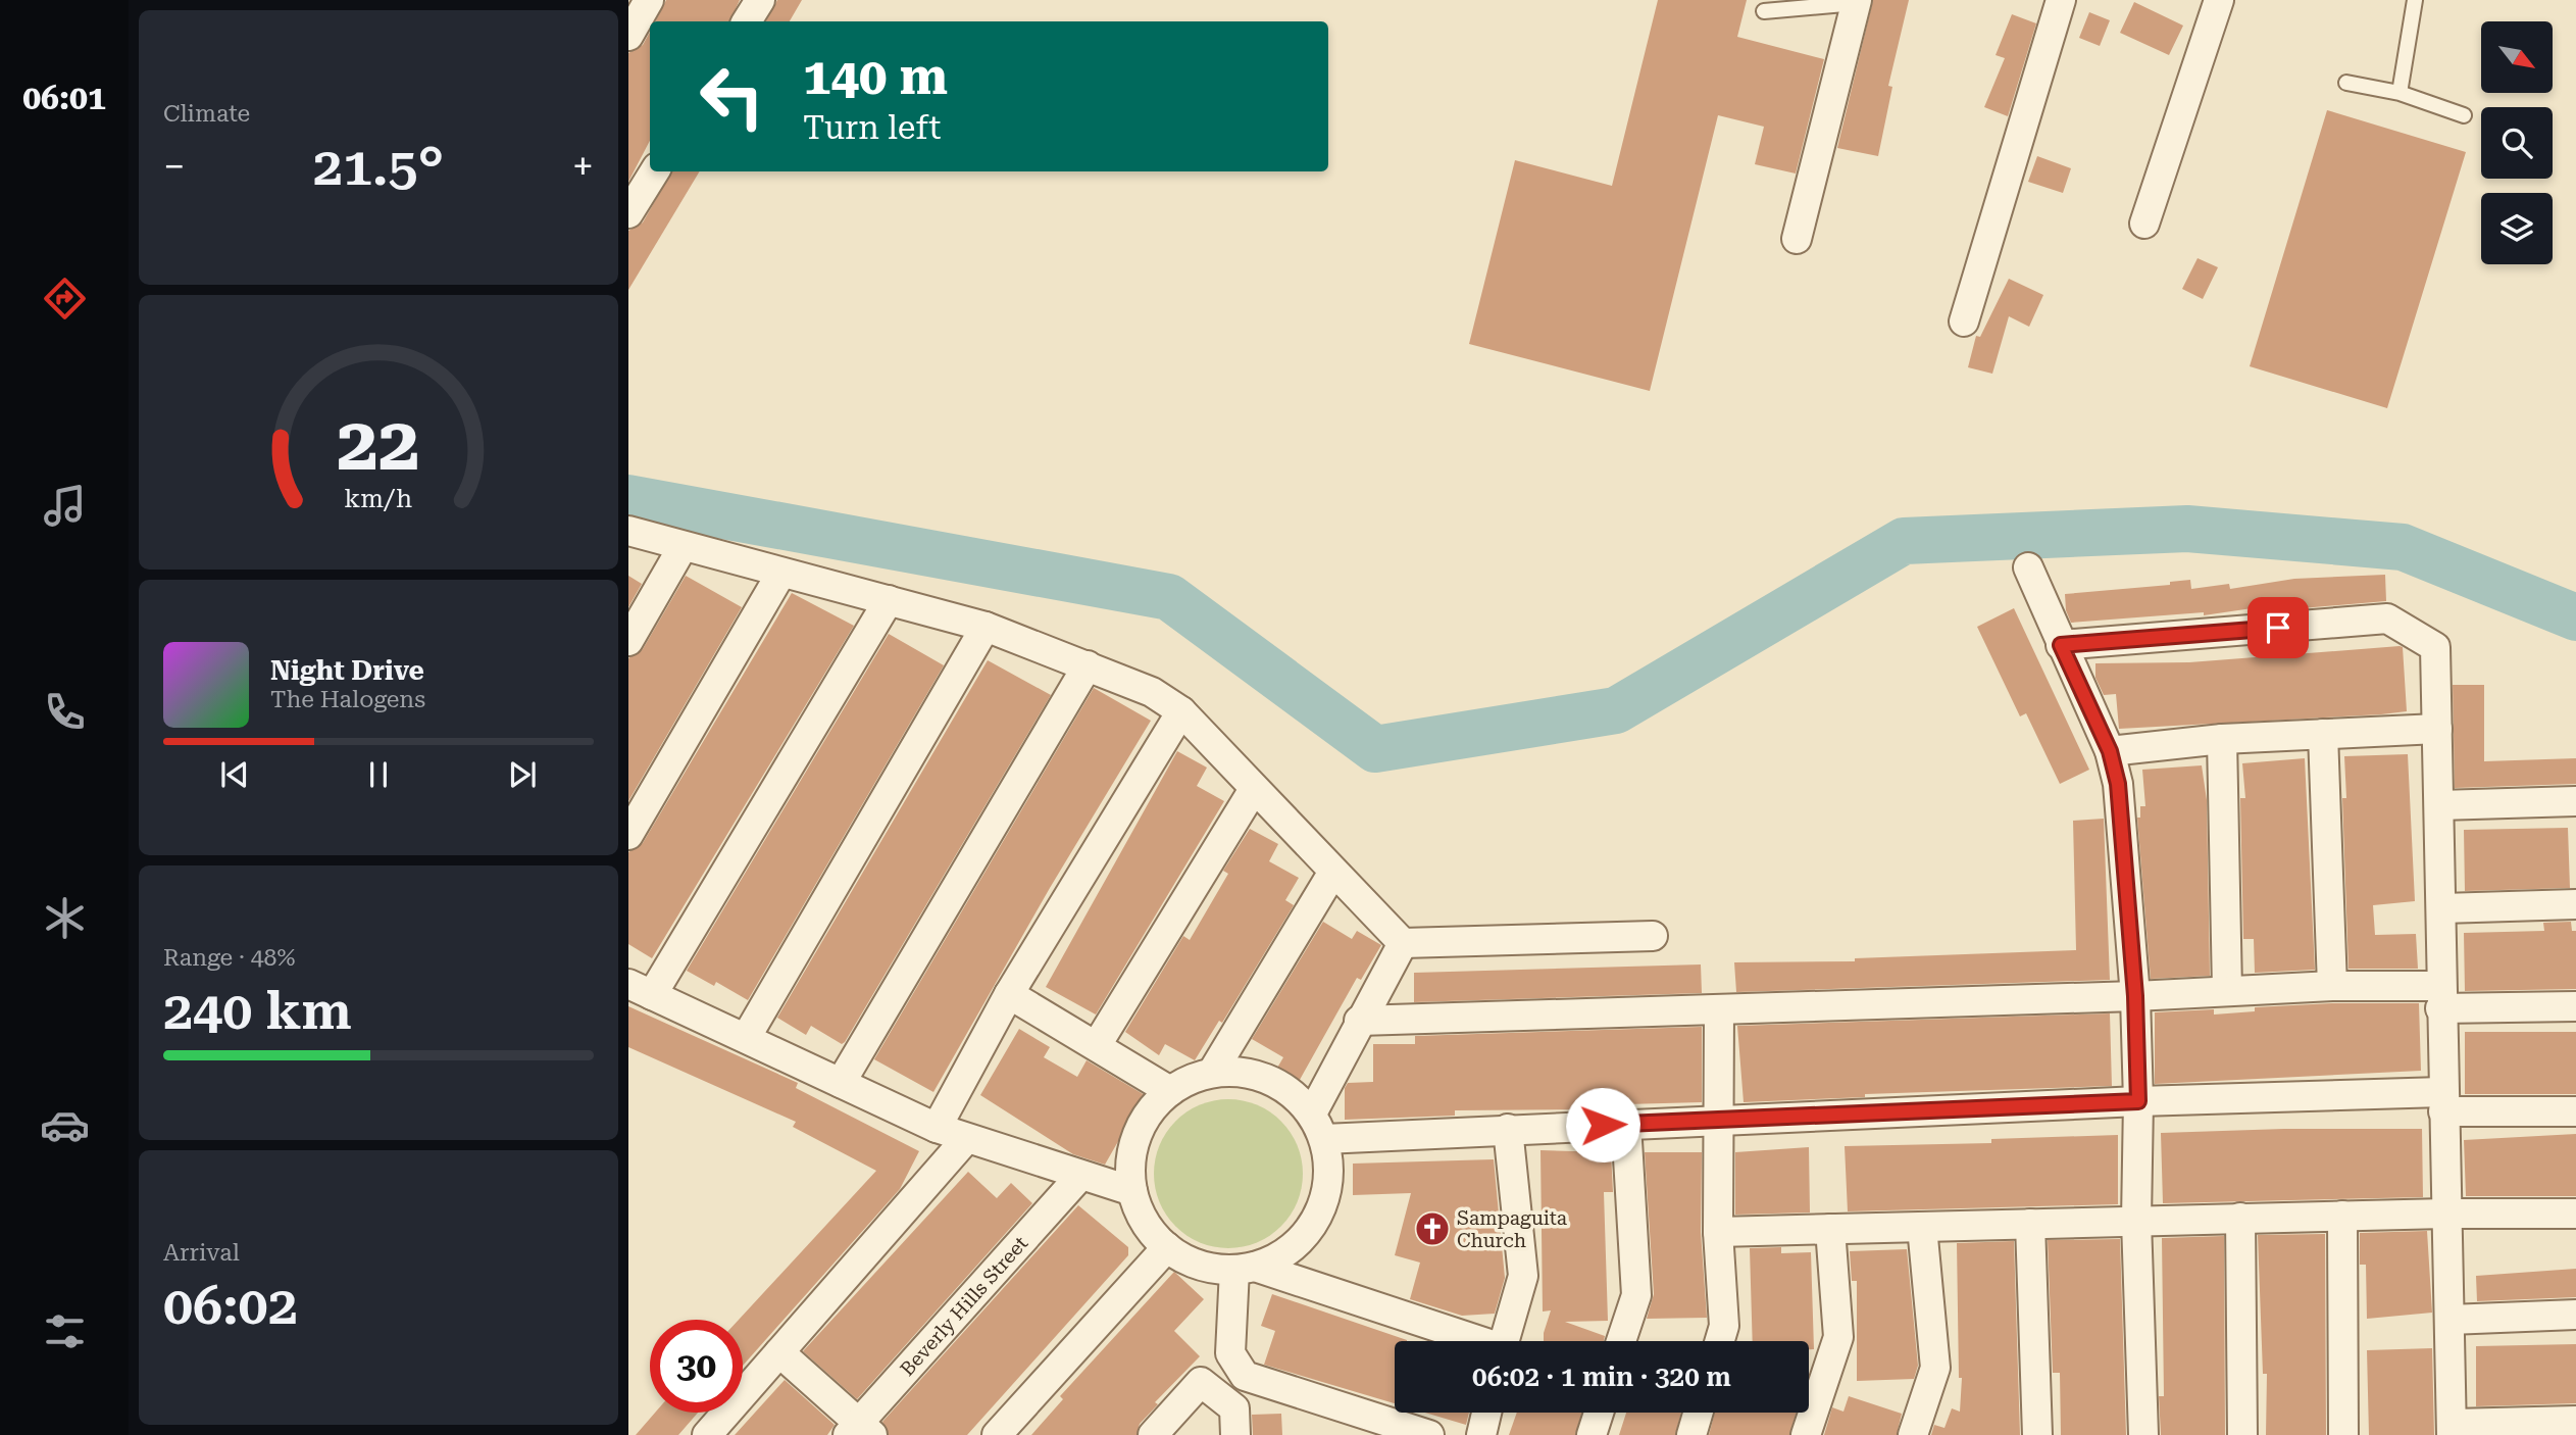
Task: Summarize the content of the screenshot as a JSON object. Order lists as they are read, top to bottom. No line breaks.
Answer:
{"streets":{"street":["Beverly Hills Street"]},"places":{"church":["Sampaguita Church"]},"north":"bottom right","page":{"tabs":"06:01","tile":["Climate",["Range · 48%","240 km"],["Arrival","06:02"]],"turn":["140 m","Turn left"],"heat":["−","21.5°","+"],"song":["Night Drive","The Halogens"],"limit":"30","trip":"06:02 · 1 min · 320 m","gauge":["22","km/h"]}}
